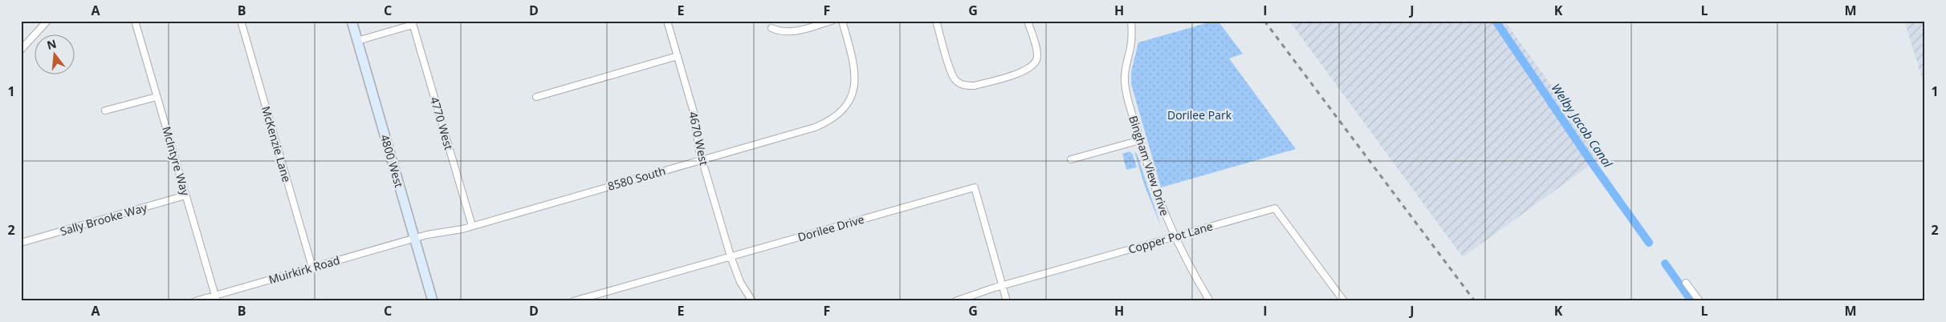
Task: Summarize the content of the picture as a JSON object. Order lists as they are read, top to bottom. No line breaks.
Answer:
{"streets":{"street":["4770 West","4670 West","McKenzie Lane","McIntyre Way","4800 West","Bingham View Drive","8580 South","Sally Brooke Way","Dorilee Drive","Copper Pot Lane","Muirkirk Road"]},"crossings":[["4770 West","8580 South"],["4670 West","8580 South"],["4670 West","Dorilee Drive"],["McKenzie Lane","Muirkirk Road"],["McIntyre Way","Sally Brooke Way"],["McIntyre Way","Muirkirk Road"],["4800 West","8580 South"],["4800 West","Muirkirk Road"],["Bingham View Drive","Copper Pot Lane"],["8580 South","Muirkirk Road"],["Dorilee Drive","Copper Pot Lane"]],"water":["Welby Jacob Canal"],"parks":["Dorilee Park"],"north":"top","grid":{"columns":["A","B","C","D","E","F","G","H","I","J","K","L","M"],"rows":["1","2"]}}
